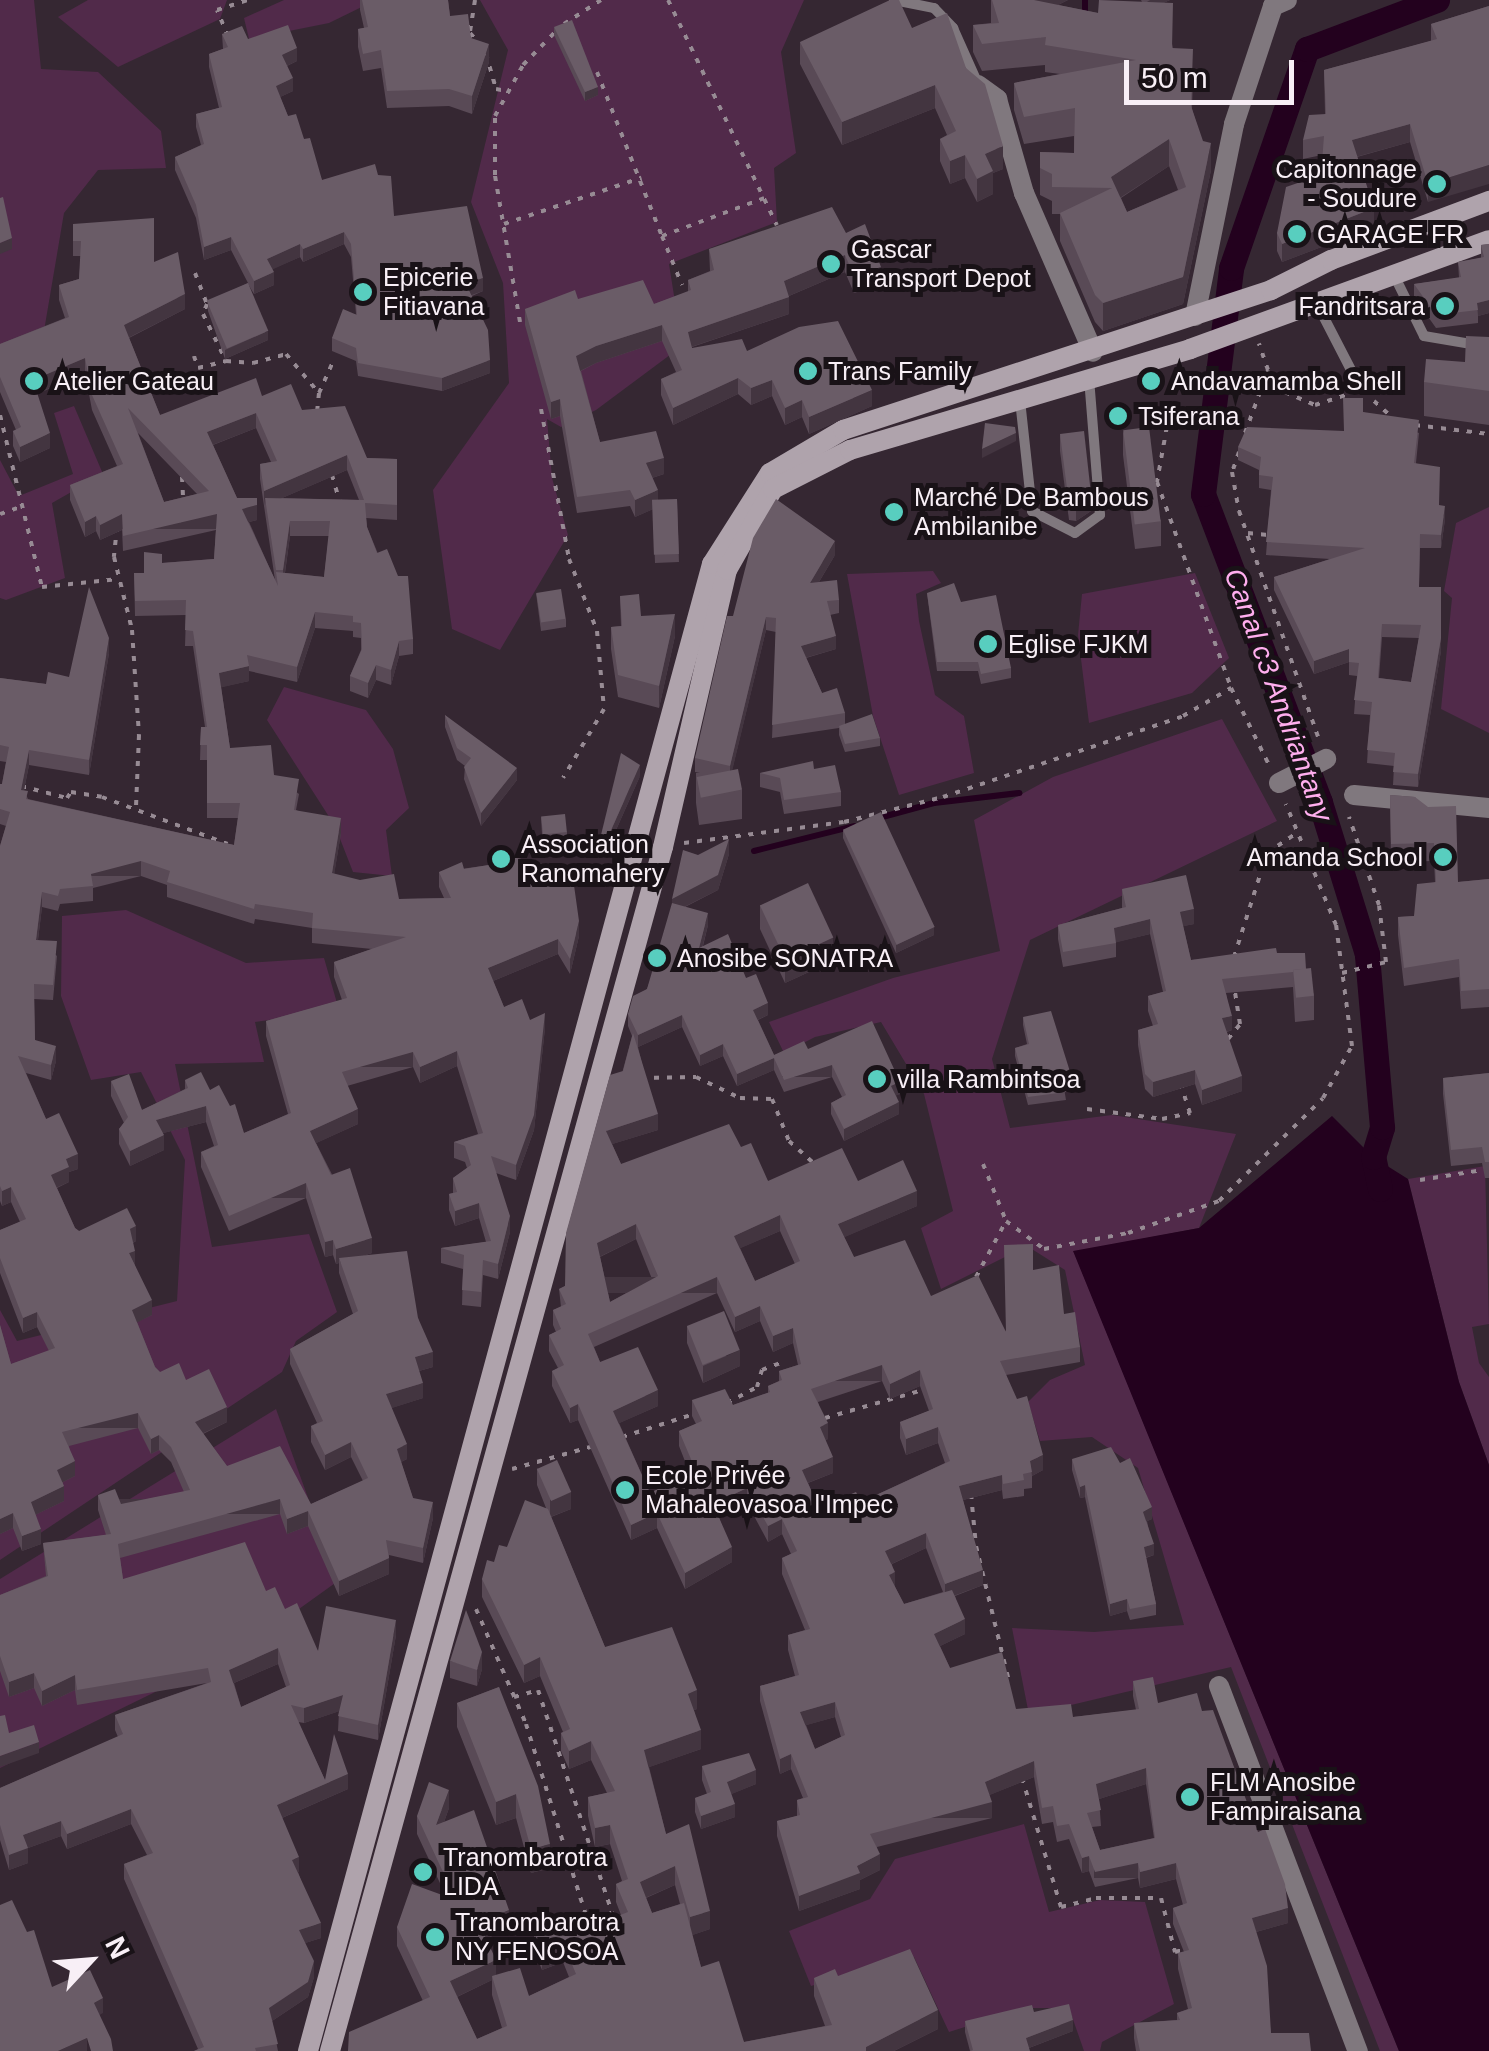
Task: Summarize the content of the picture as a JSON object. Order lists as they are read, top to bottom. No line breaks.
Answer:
{"water":["Canal c3 Andriantany"],"places":["Capitonnage - Soudure","GARAGE FR","Gascar Transport Depot","Epicerie Fitiavana","Fandritsara","Trans Family","Atelier Gateau","Andavamamba Shell","Tsiferana","Marché De Bambous Ambilanibe","Eglise FJKM","Amanda School","Association Ranomahery","Anosibe SONATRA","villa Rambintsoa","Ecole Privée Mahaleovasoa l'Impec","FLM Anosibe Fampiraisana","Tranombarotra LIDA","Tranombarotra NY FENOSOA"],"scale_bar":"50 m","north":"top right"}
